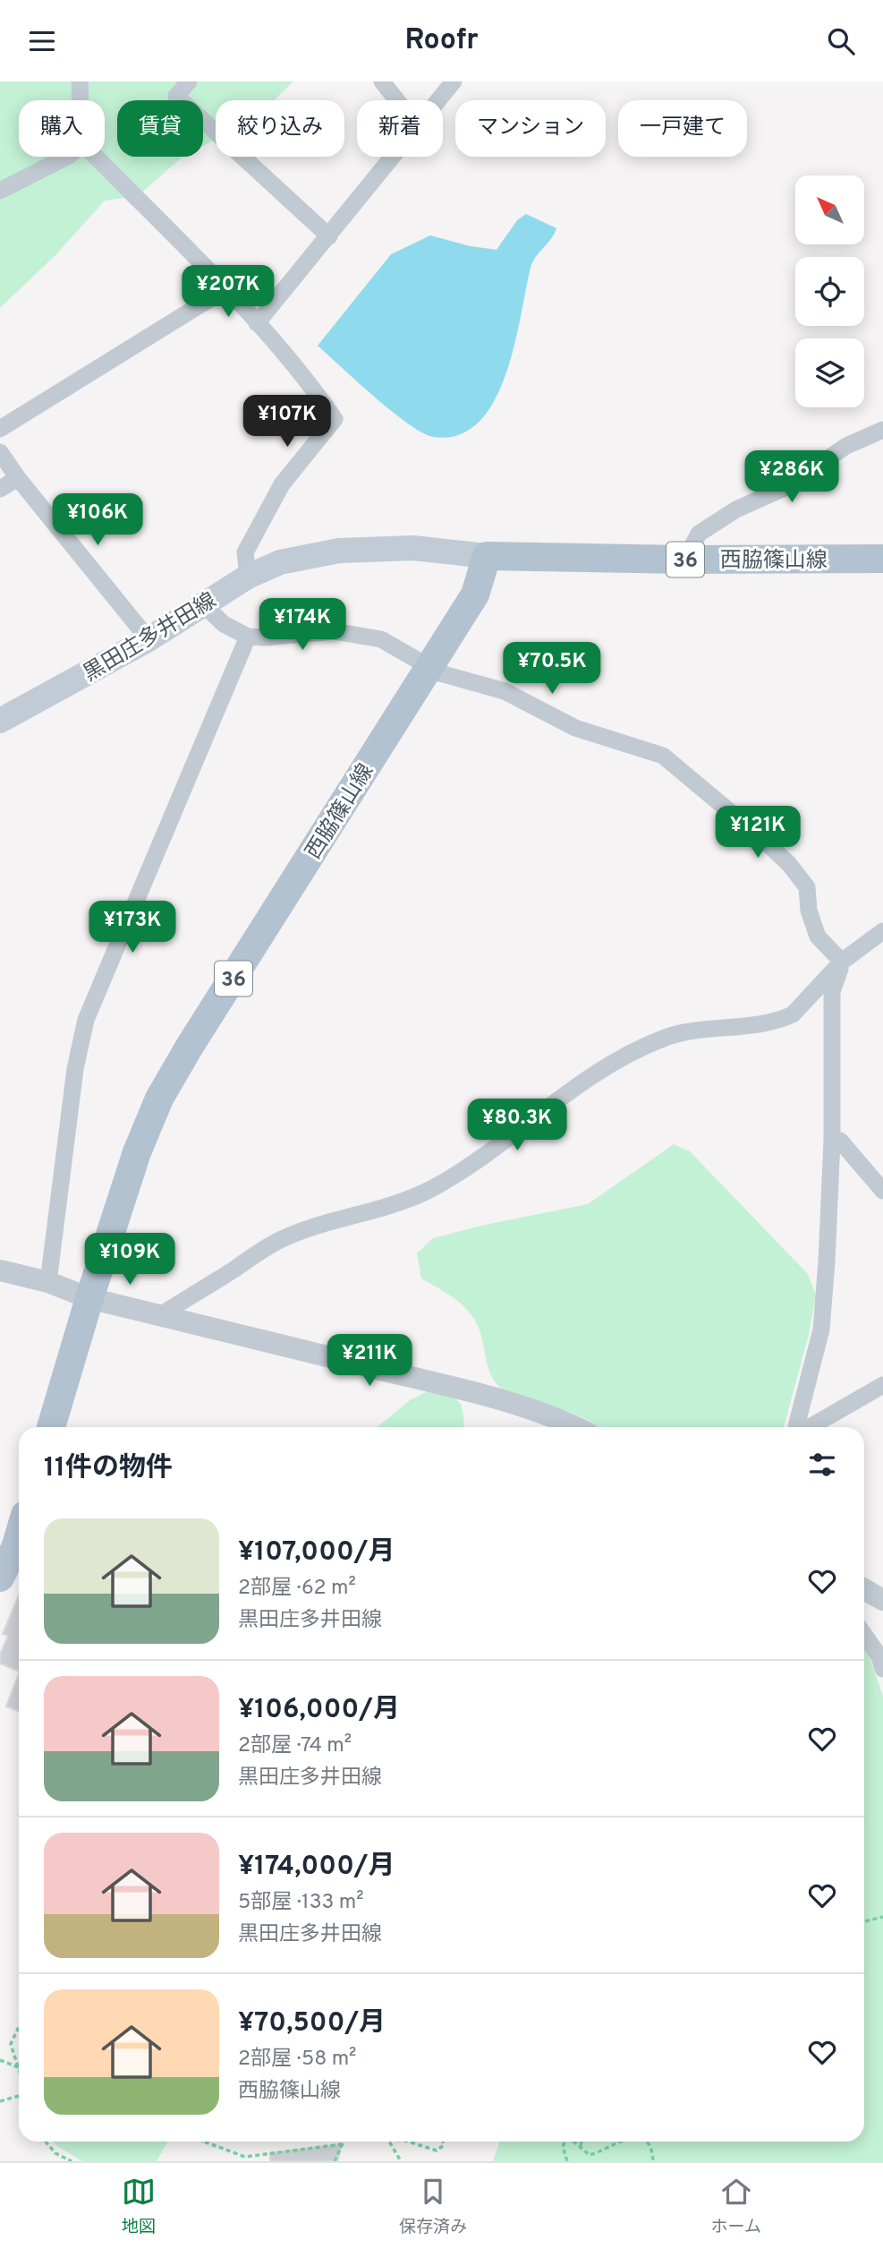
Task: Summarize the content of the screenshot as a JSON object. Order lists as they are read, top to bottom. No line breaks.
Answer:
{"streets":{"main road":["36","西脇篠山線","黒田庄多井田線"]},"crossings":[["西脇篠山線","黒田庄多井田線"]],"north":"top left","page":{"header":"Roofr","chip":["購入","賃貸","絞り込み","新着","マンション","一戸建て"],"price":["¥207K","¥107K","¥286K","¥106K","¥174K","¥70.5K","¥121K","¥173K","¥80.3K","¥109K","¥211K"],"heading":"11件の物件","list":[{"name":"¥107,000/月","note":"2部屋 · 62 m² · 黒田庄多井田線"},{"name":"¥106,000/月","note":"2部屋 · 74 m² · 黒田庄多井田線"},{"name":"¥174,000/月","note":"5部屋 · 133 m² · 黒田庄多井田線"},{"name":"¥70,500/月","note":"2部屋 · 58 m² · 西脇篠山線"}],"tabs":["地図","保存済み","ホーム"]}}
